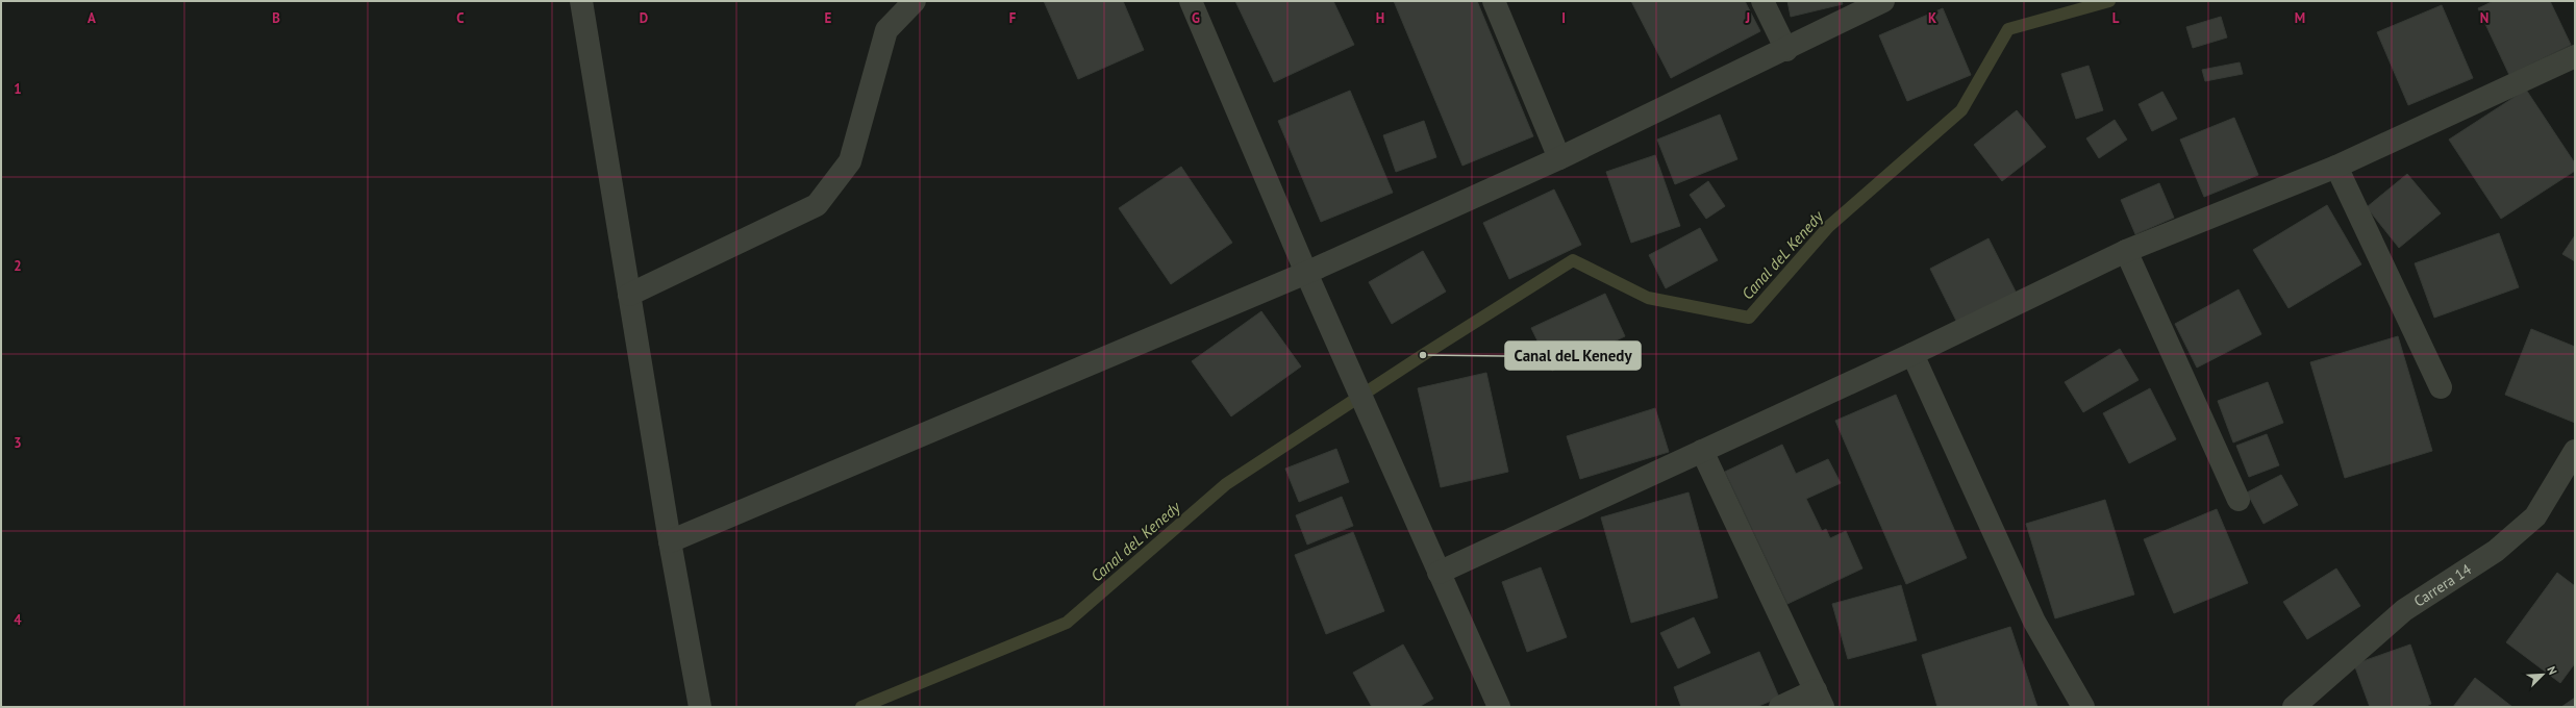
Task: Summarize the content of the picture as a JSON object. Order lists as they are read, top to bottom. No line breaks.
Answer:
{"streets":{"street":["Carrera 14"]},"water":["Canal deL Kenedy"],"places":["Canal deL Kenedy"],"north":"top right","grid":{"columns":["A","B","C","D","E","F","G","H","I","J","K","L","M","N"],"rows":["1","2","3","4"]}}
